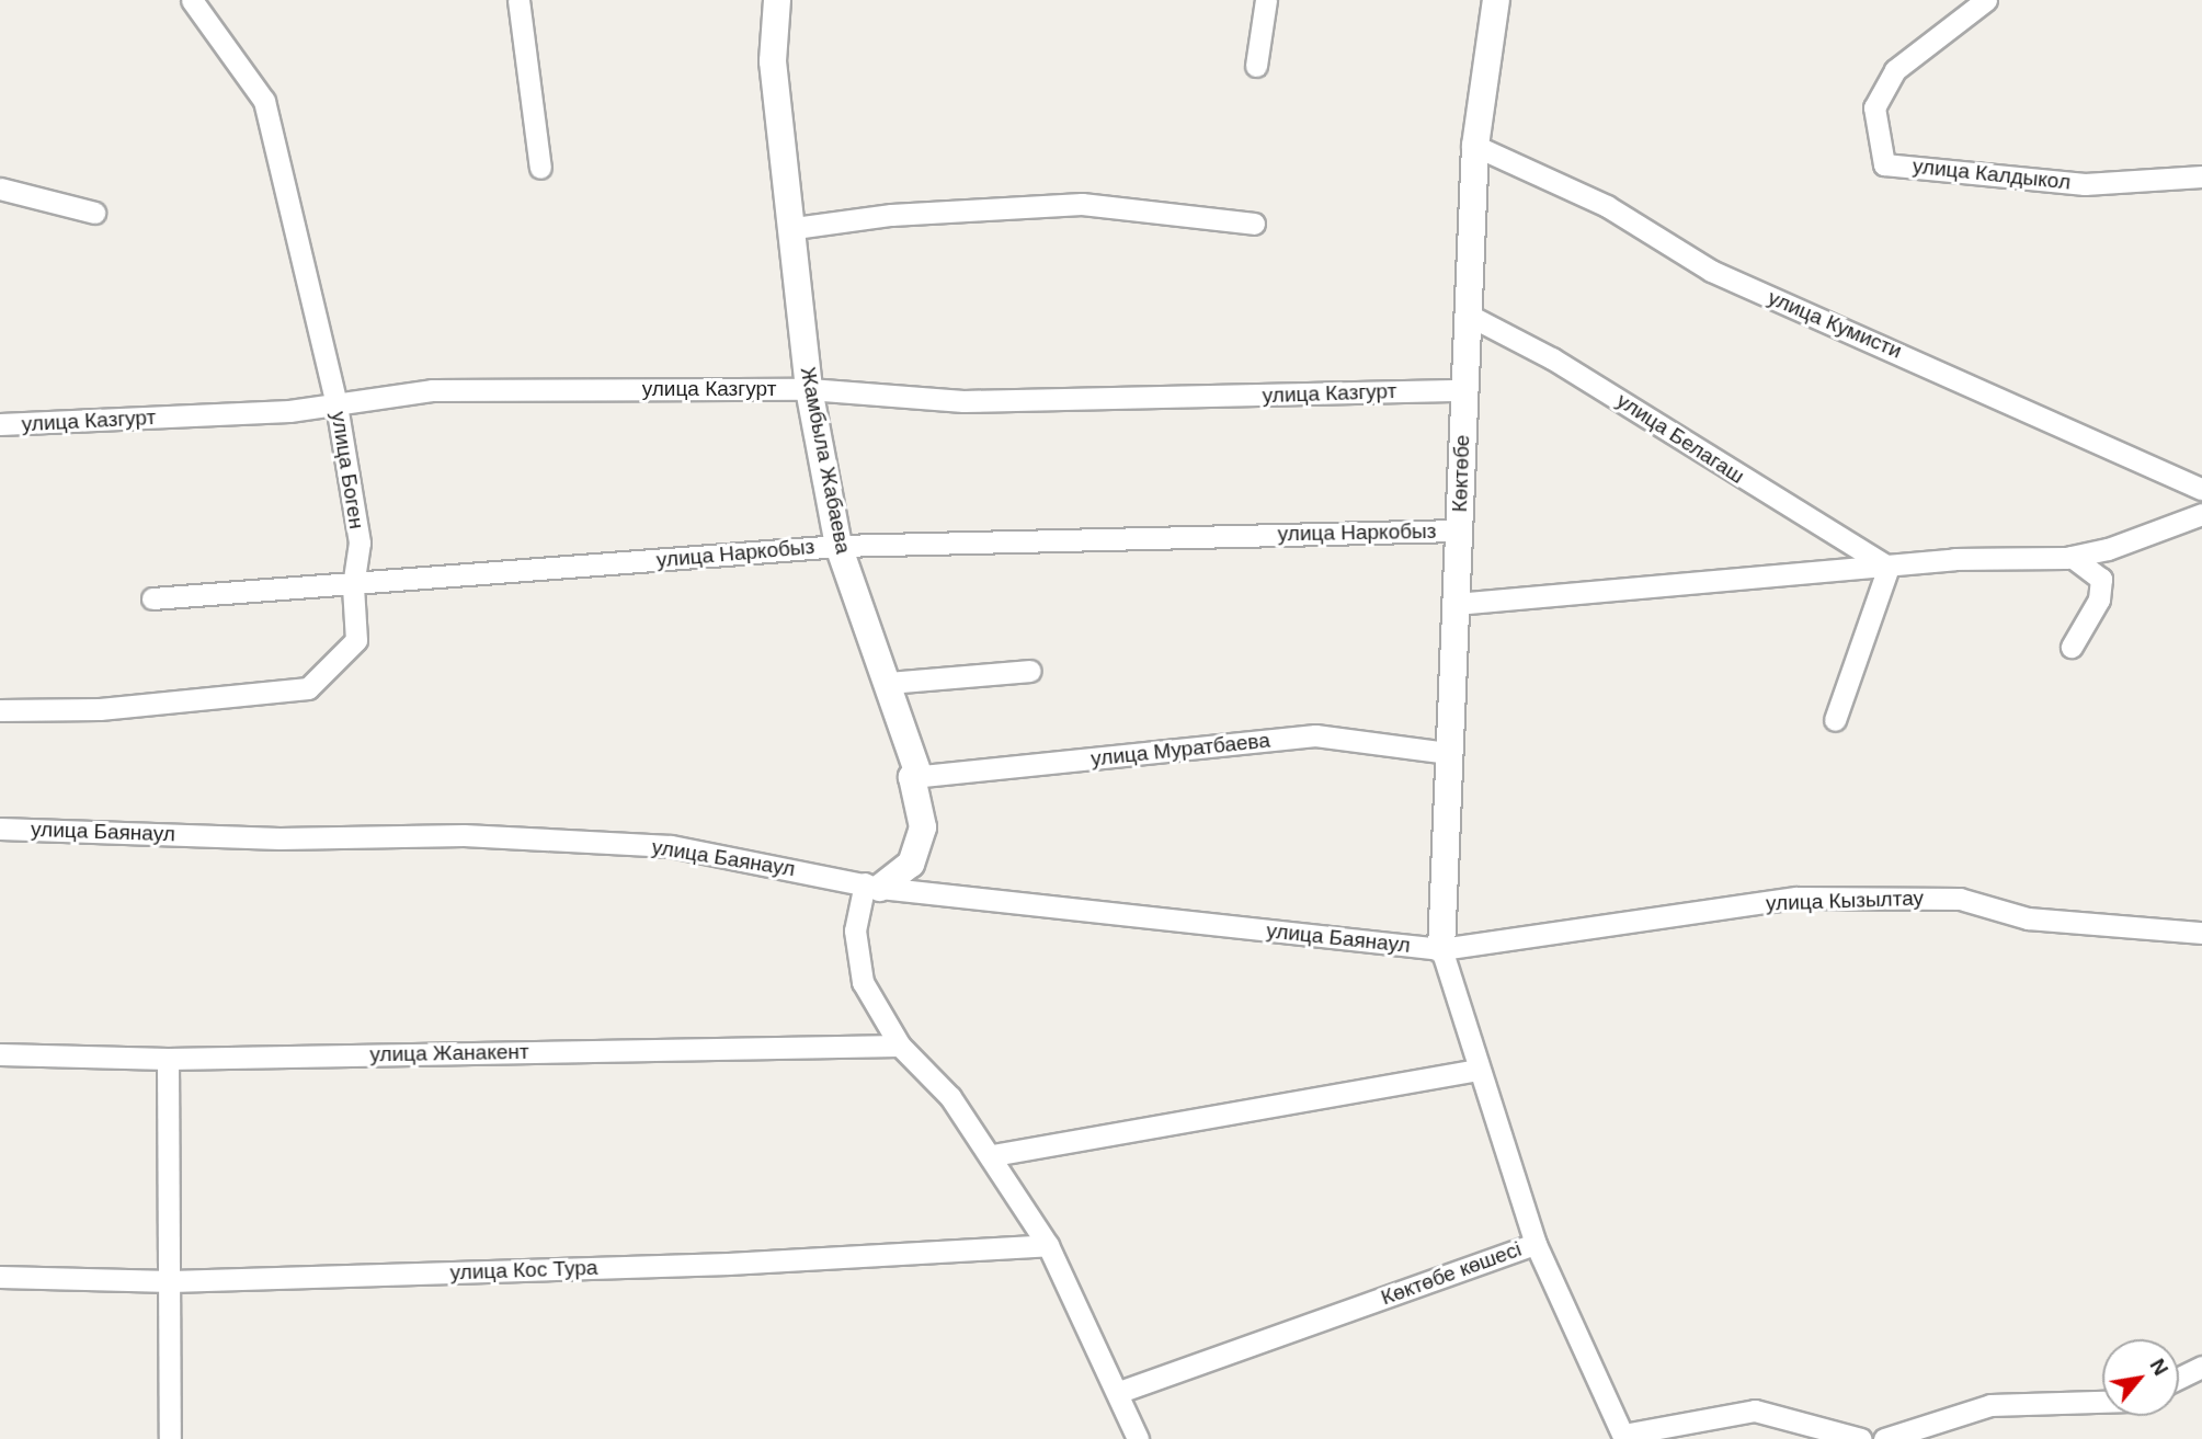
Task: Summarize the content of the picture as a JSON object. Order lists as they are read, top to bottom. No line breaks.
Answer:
{"streets":{"street":["улица Калдыкол","улица Кумисти","улица Казгурт","улица Белагаш","Жамбыла Жабаева","улица Боген","Көктөбе","улица Наркобыз","улица Муратбаева","улица Баянаул","улица Кызылтау","улица Жанакент","улица Кос Тура","Көктөбе көшесі"]},"crossings":[["улица Кумисти","Көктөбе"],["улица Казгурт","Жамбыла Жабаева"],["улица Казгурт","улица Боген"],["улица Казгурт","Көктөбе"],["улица Белагаш","Көктөбе"],["Жамбыла Жабаева","улица Наркобыз"],["Жамбыла Жабаева","улица Муратбаева"],["Жамбыла Жабаева","улица Баянаул"],["улица Боген","улица Наркобыз"],["Көктөбе","улица Наркобыз"],["Көктөбе","улица Муратбаева"],["Көктөбе","улица Баянаул"],["Көктөбе","улица Кызылтау"],["Көктөбе","Көктөбе көшесі"],["улица Баянаул","улица Кызылтау"],["улица Баянаул","Көктөбе көшесі"],["улица Кызылтау","Көктөбе көшесі"]],"north":"top right"}
